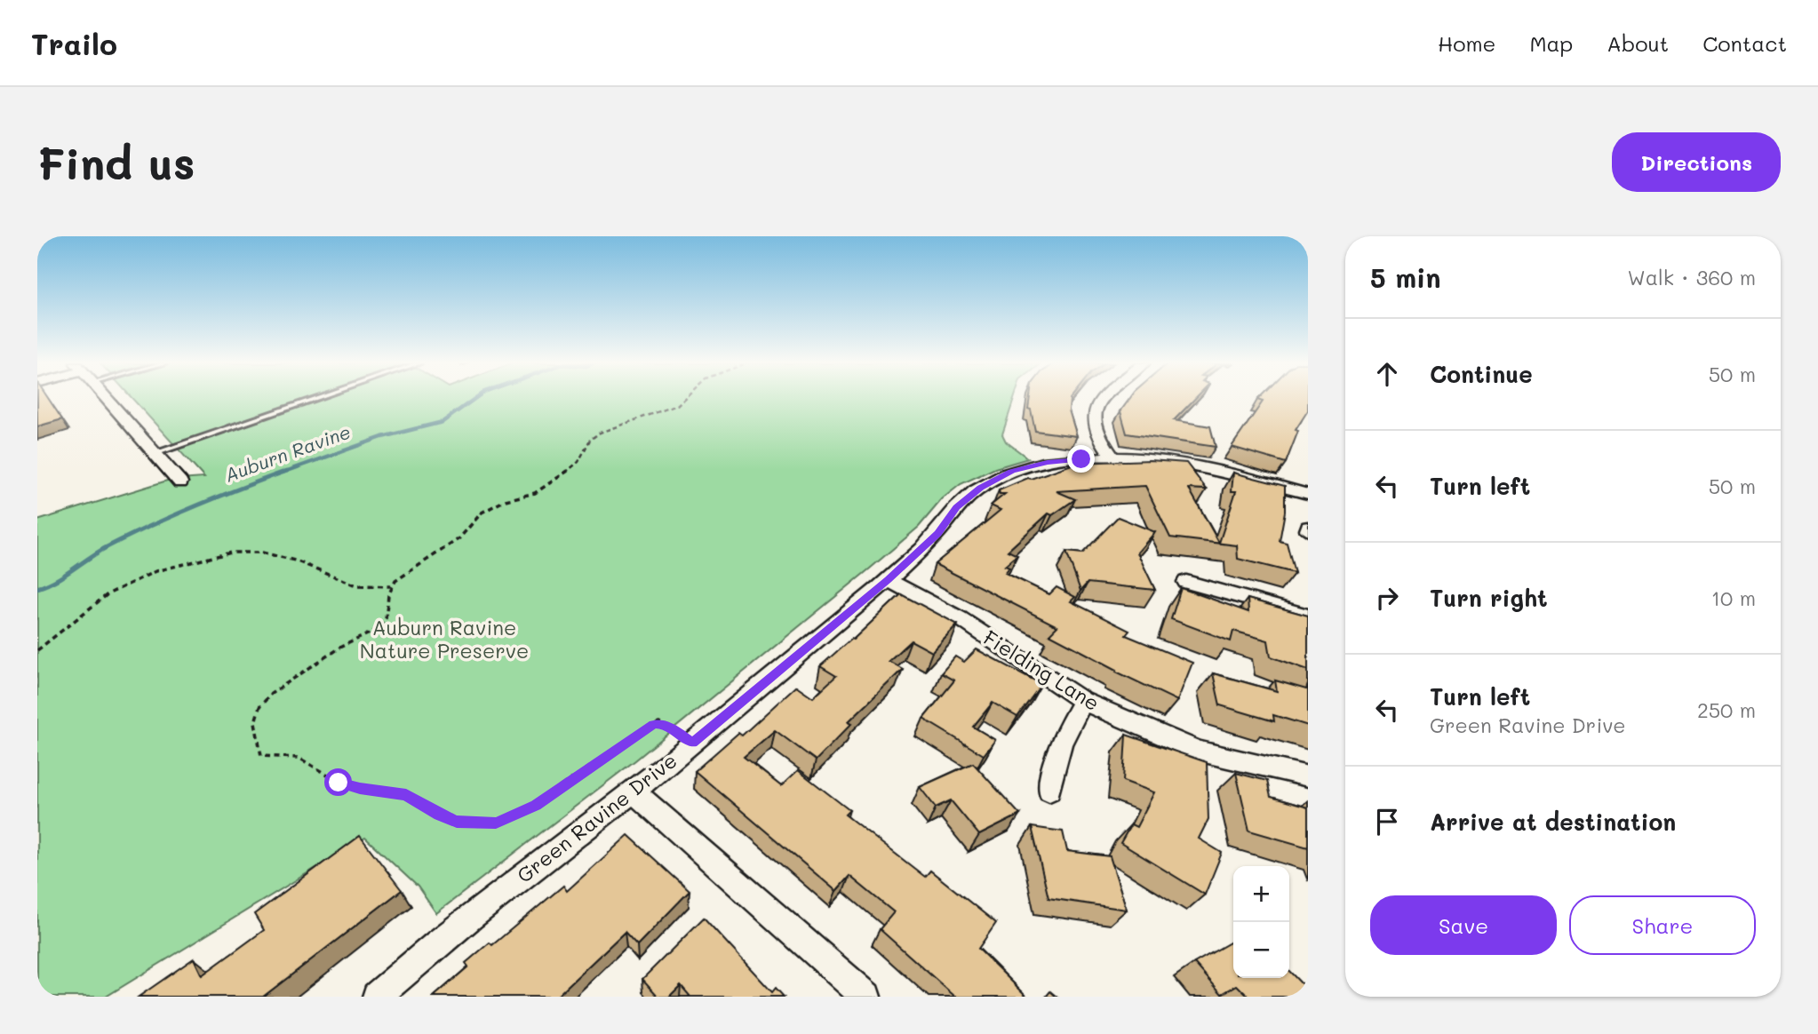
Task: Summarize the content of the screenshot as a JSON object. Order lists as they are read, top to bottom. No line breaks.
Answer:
{"streets":{"street":["Fielding Lane","Green Ravine Drive"]},"crossings":[["Fielding Lane","Green Ravine Drive"]],"water":["Auburn Ravine"],"parks":["Auburn Ravine Nature Preserve"],"page":{"header":"Trailo","nav":["Home","Map","About","Contact"],"buttons":["Directions",["Save","Share"]],"title":"Find us","heading":["5 min","Walk · 360 m"],"list":[["Continue","50 m"],["Turn left","50 m"],["Turn right","10 m"],["Turn left","Green Ravine Drive","250 m"],"Arrive at destination"],"map_buttons":["+","−"]}}
